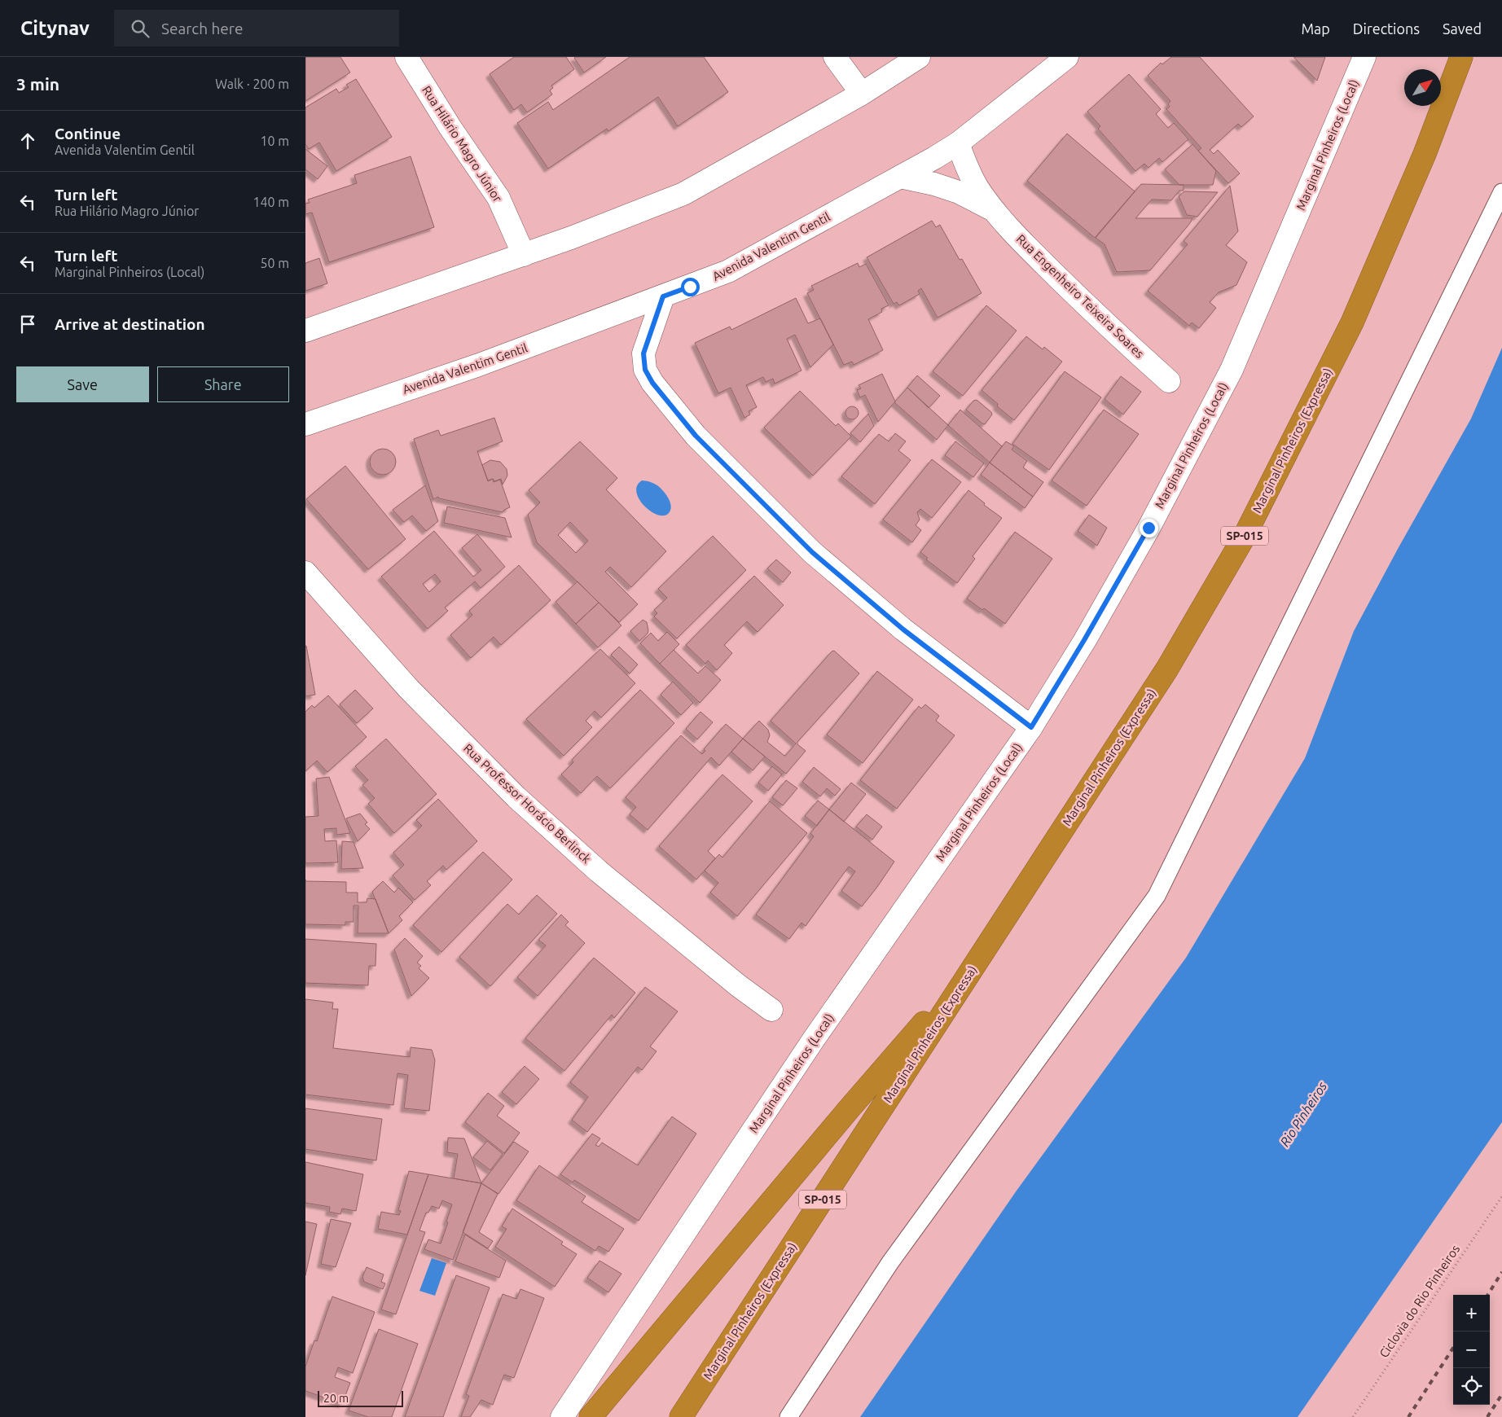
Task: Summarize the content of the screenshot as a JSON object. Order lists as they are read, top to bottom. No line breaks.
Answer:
{"streets":{"highway":["Marginal Pinheiros (Expressa)","SP-015"],"street":["Rua Hilário Magro Júnior","Marginal Pinheiros (Local)","Avenida Valentim Gentil","Rua Engenheiro Teixeira Soares","Rua Professor Horácio Berlinck"],"path":["Ciclovia do Rio Pinheiros"]},"crossings":[["Avenida Valentim Gentil","Rua Engenheiro Teixeira Soares"]],"water":["Rio Pinheiros"],"scale_bar":"20 m","north":"top right","page":{"header":"Citynav","search":"Search here","nav":["Map","Directions","Saved"],"heading":["3 min","Walk · 200 m"],"list":[["Continue","Avenida Valentim Gentil","10 m"],["Turn left","Rua Hilário Magro Júnior","140 m"],["Turn left","Marginal Pinheiros (Local)","50 m"],"Arrive at destination"],"buttons":["Save","Share"],"map_buttons":["+","−"],"scale":"20 m"}}
